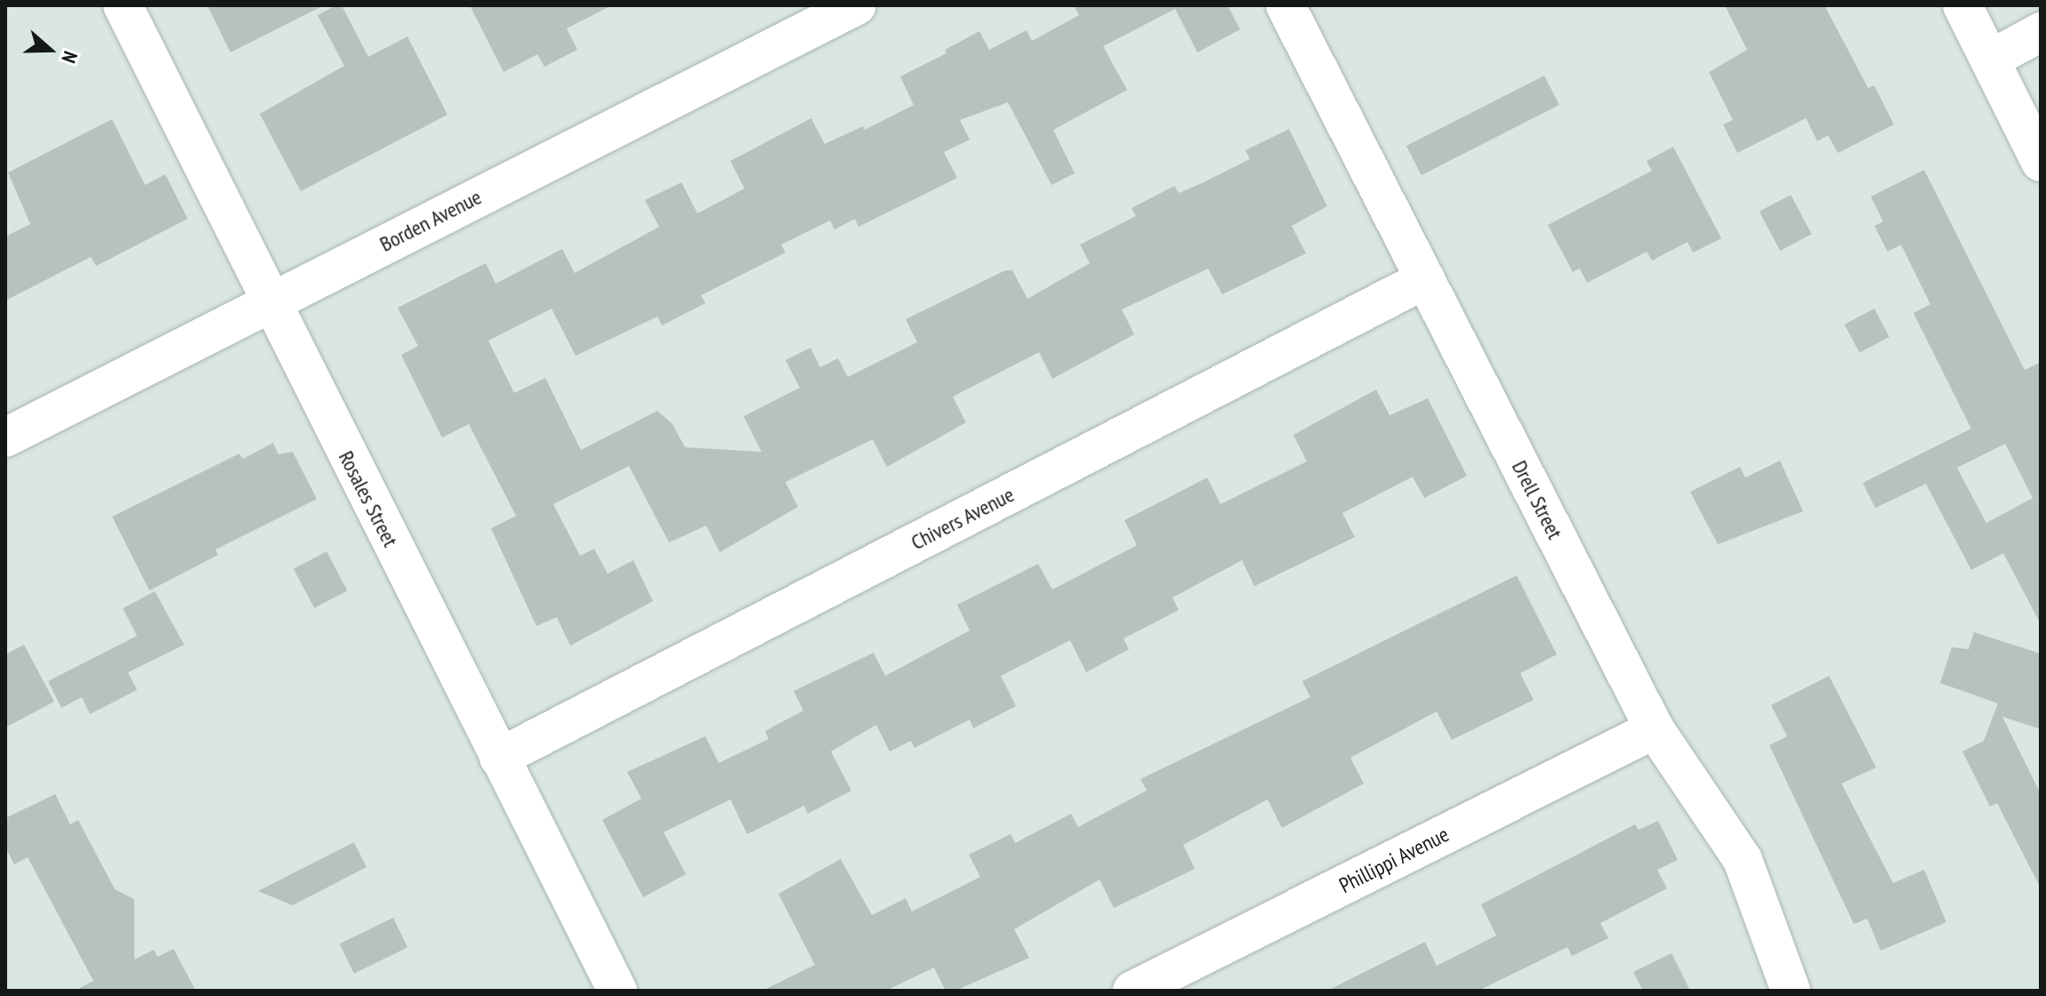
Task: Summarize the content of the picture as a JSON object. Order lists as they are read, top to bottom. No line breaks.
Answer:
{"streets":{"street":["Borden Avenue","Rosales Street","Drell Street","Chivers Avenue","Phillippi Avenue"]},"crossings":[["Borden Avenue","Rosales Street"],["Rosales Street","Chivers Avenue"],["Drell Street","Chivers Avenue"],["Drell Street","Phillippi Avenue"]],"north":"right"}
